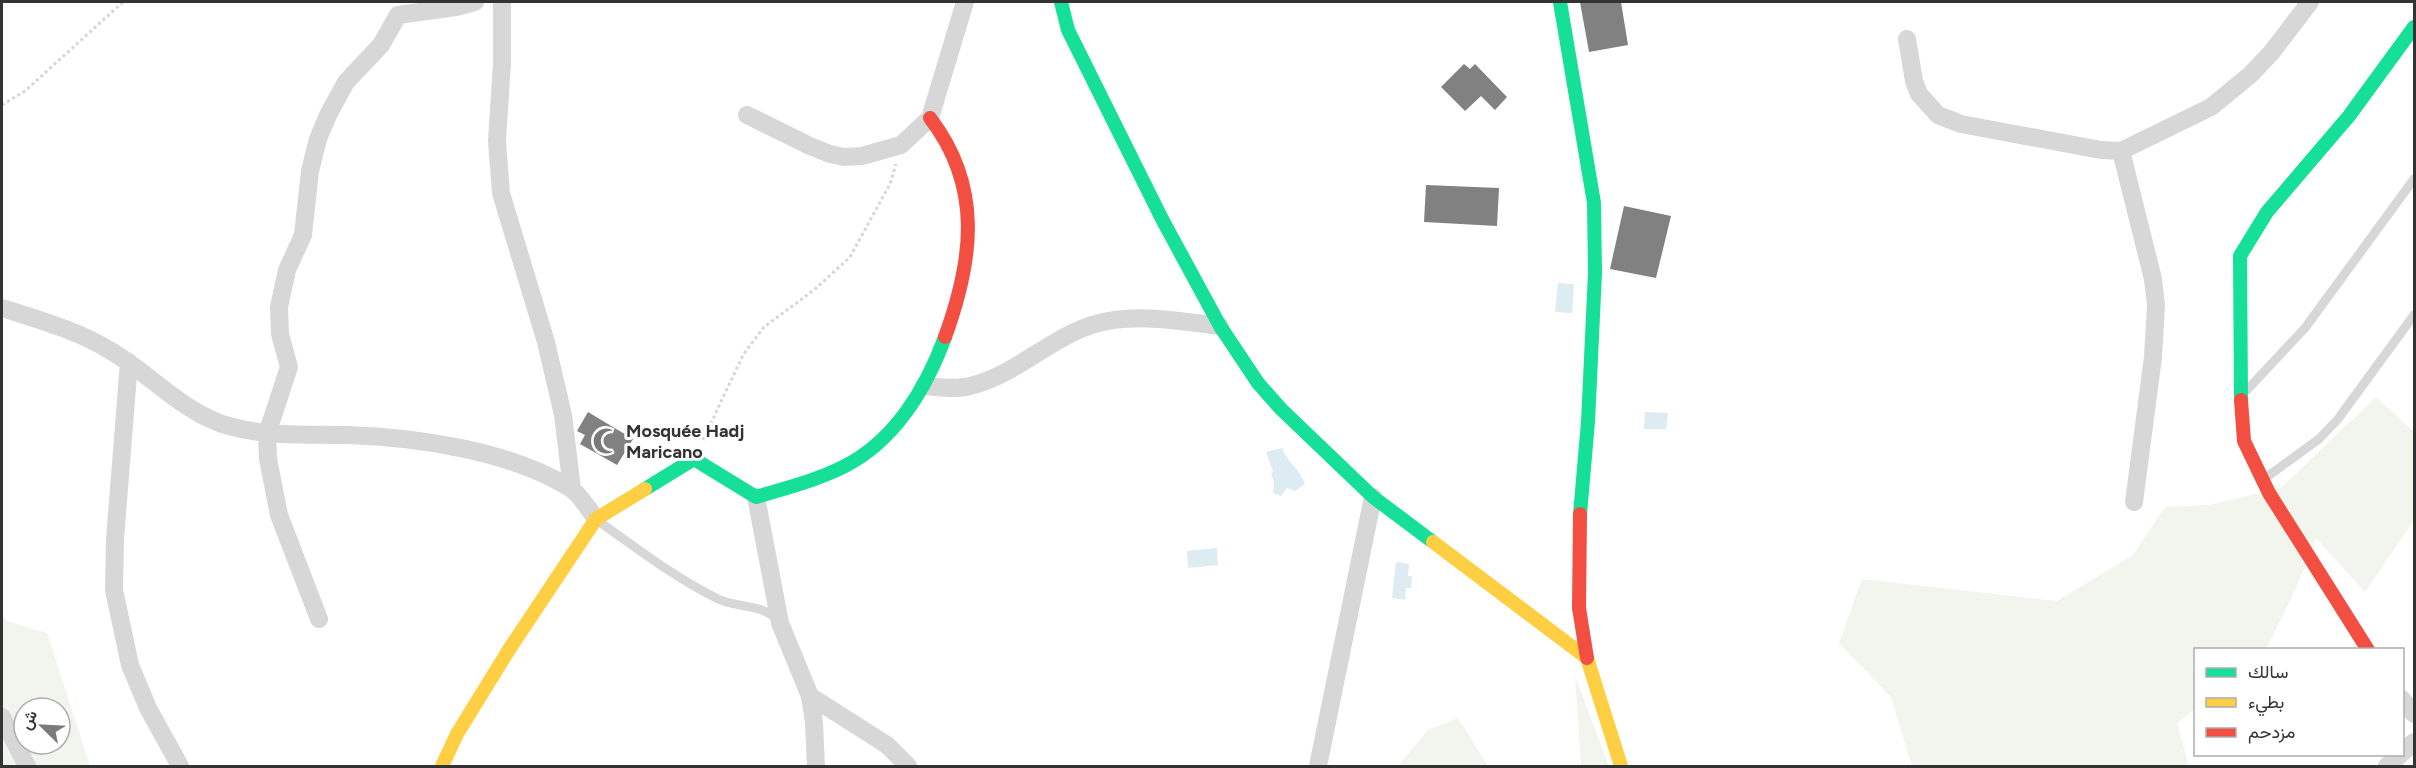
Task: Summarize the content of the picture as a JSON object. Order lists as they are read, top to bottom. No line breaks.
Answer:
{"places":{"mosque":["Mosquée Hadj Maricano"]},"legend":["سالك","بطيء","مزدحم"],"north":"top left"}
